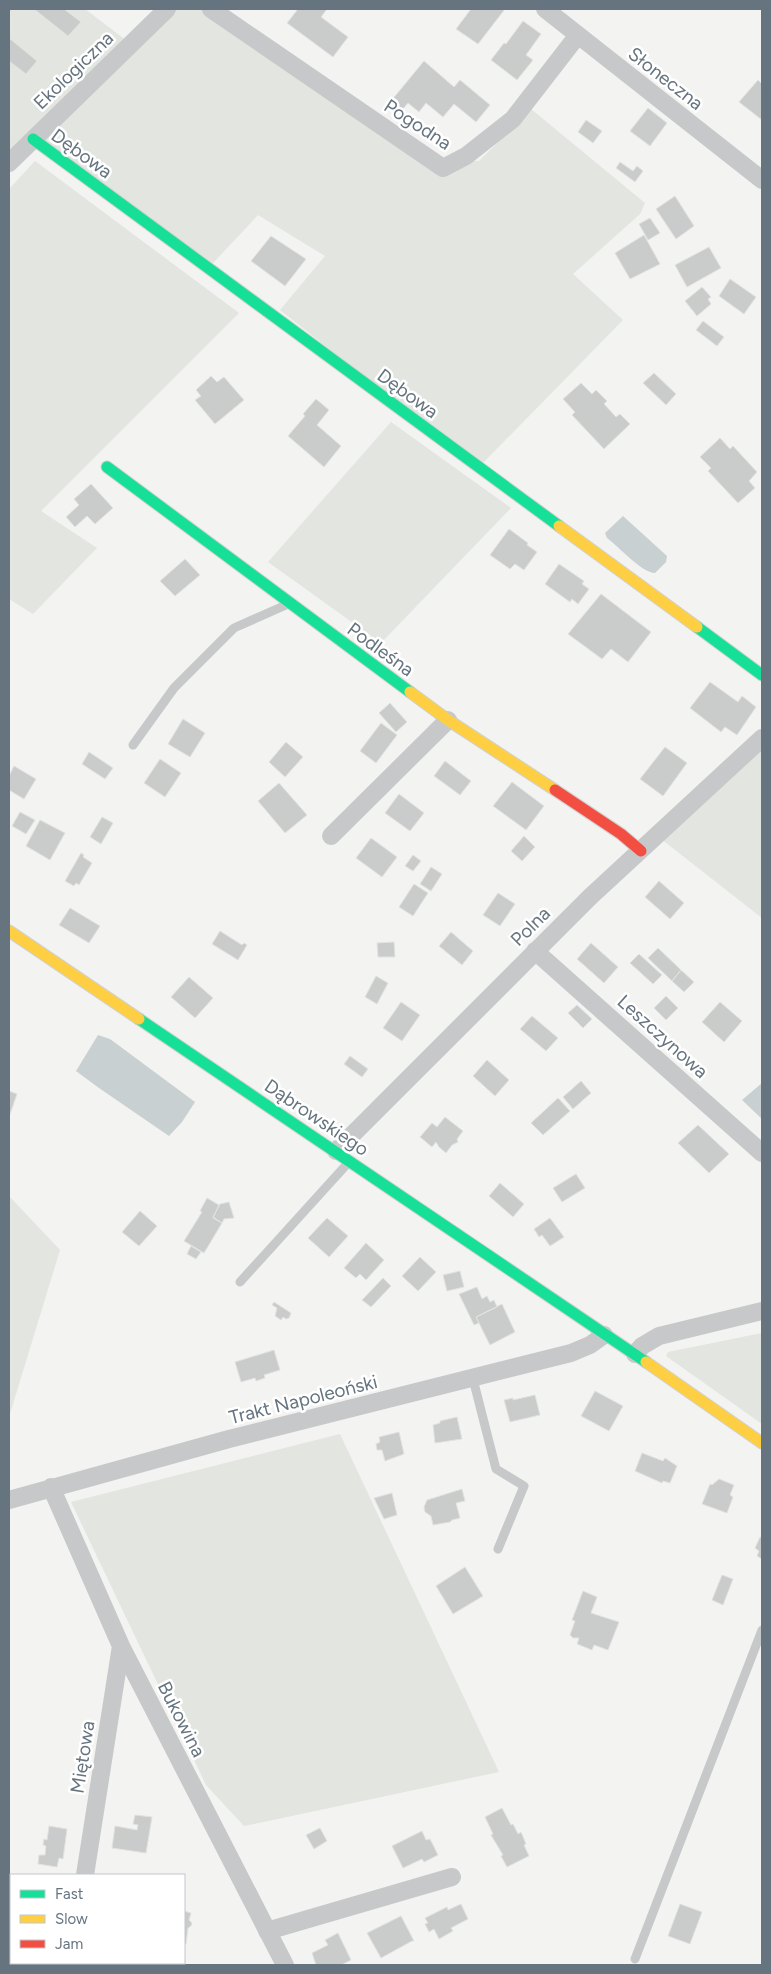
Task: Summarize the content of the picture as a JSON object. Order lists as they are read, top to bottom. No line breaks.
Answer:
{"streets":{"street":["Ekologiczna","Słoneczna","Pogodna","Dębowa","Podleśna","Polna","Leszczynowa","Dąbrowskiego","Trakt Napoleoński","Bukowina","Miętowa"]},"crossings":[["Ekologiczna","Dębowa"],["Słoneczna","Pogodna"],["Podleśna","Polna"],["Polna","Leszczynowa"],["Polna","Dąbrowskiego"],["Dąbrowskiego","Trakt Napoleoński"],["Trakt Napoleoński","Bukowina"],["Bukowina","Miętowa"]],"legend":["Fast","Slow","Jam"]}
